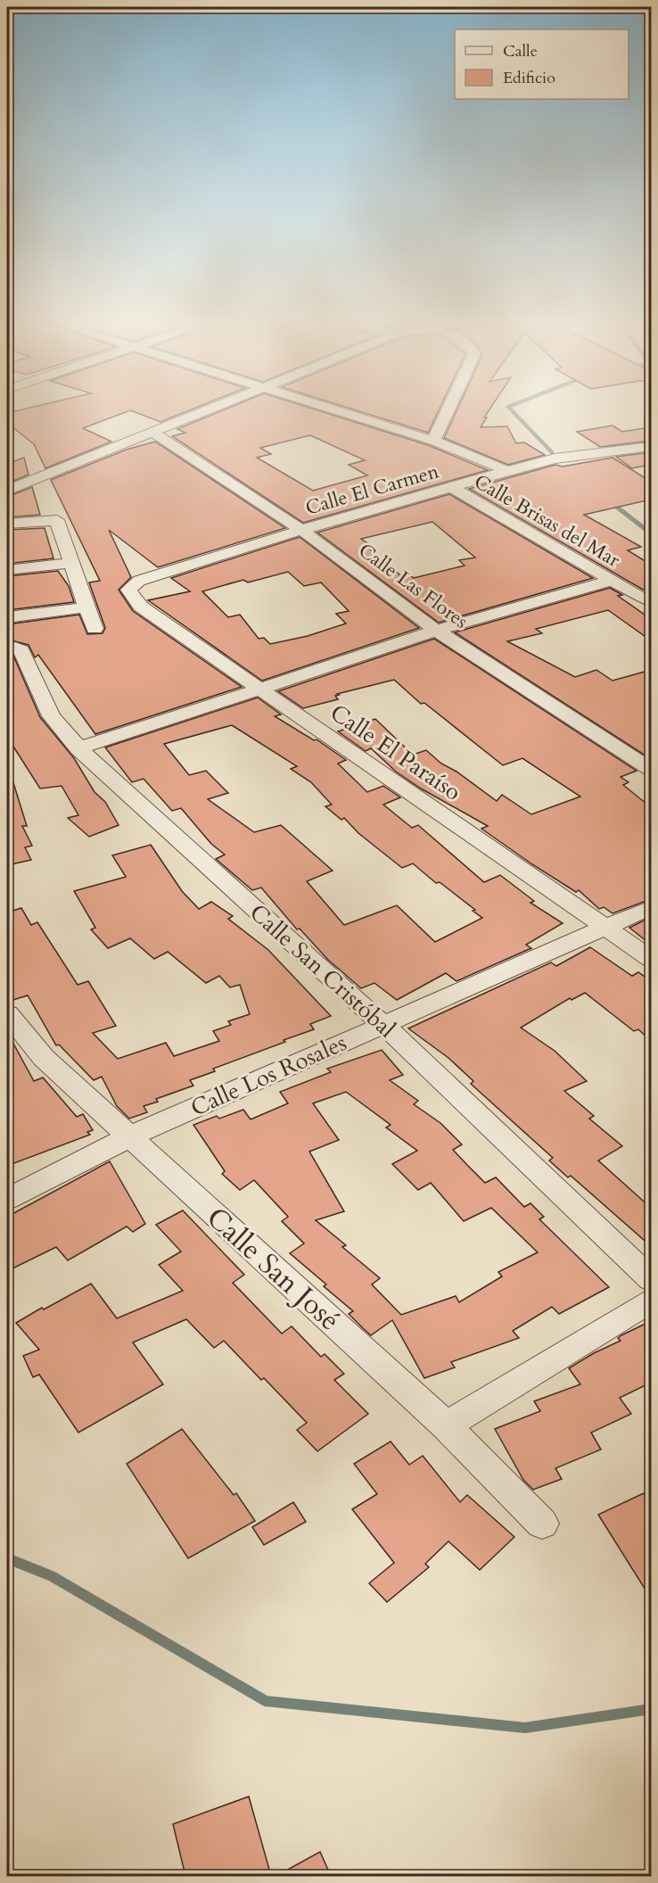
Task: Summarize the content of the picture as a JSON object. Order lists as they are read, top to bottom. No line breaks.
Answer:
{"streets":{"street":["Calle El Carmen","Calle Brisas del Mar","Calle Las Flores","Calle El Paraíso","Calle San Cristóbal","Calle Los Rosales","Calle San José"]},"crossings":[["Calle El Carmen","Calle Brisas del Mar"],["Calle El Carmen","Calle Las Flores"],["Calle El Carmen","Calle El Paraíso"],["Calle El Paraíso","Calle Los Rosales"],["Calle San Cristóbal","Calle Los Rosales"],["Calle Los Rosales","Calle San José"]],"legend":["Calle","Edificio"]}
